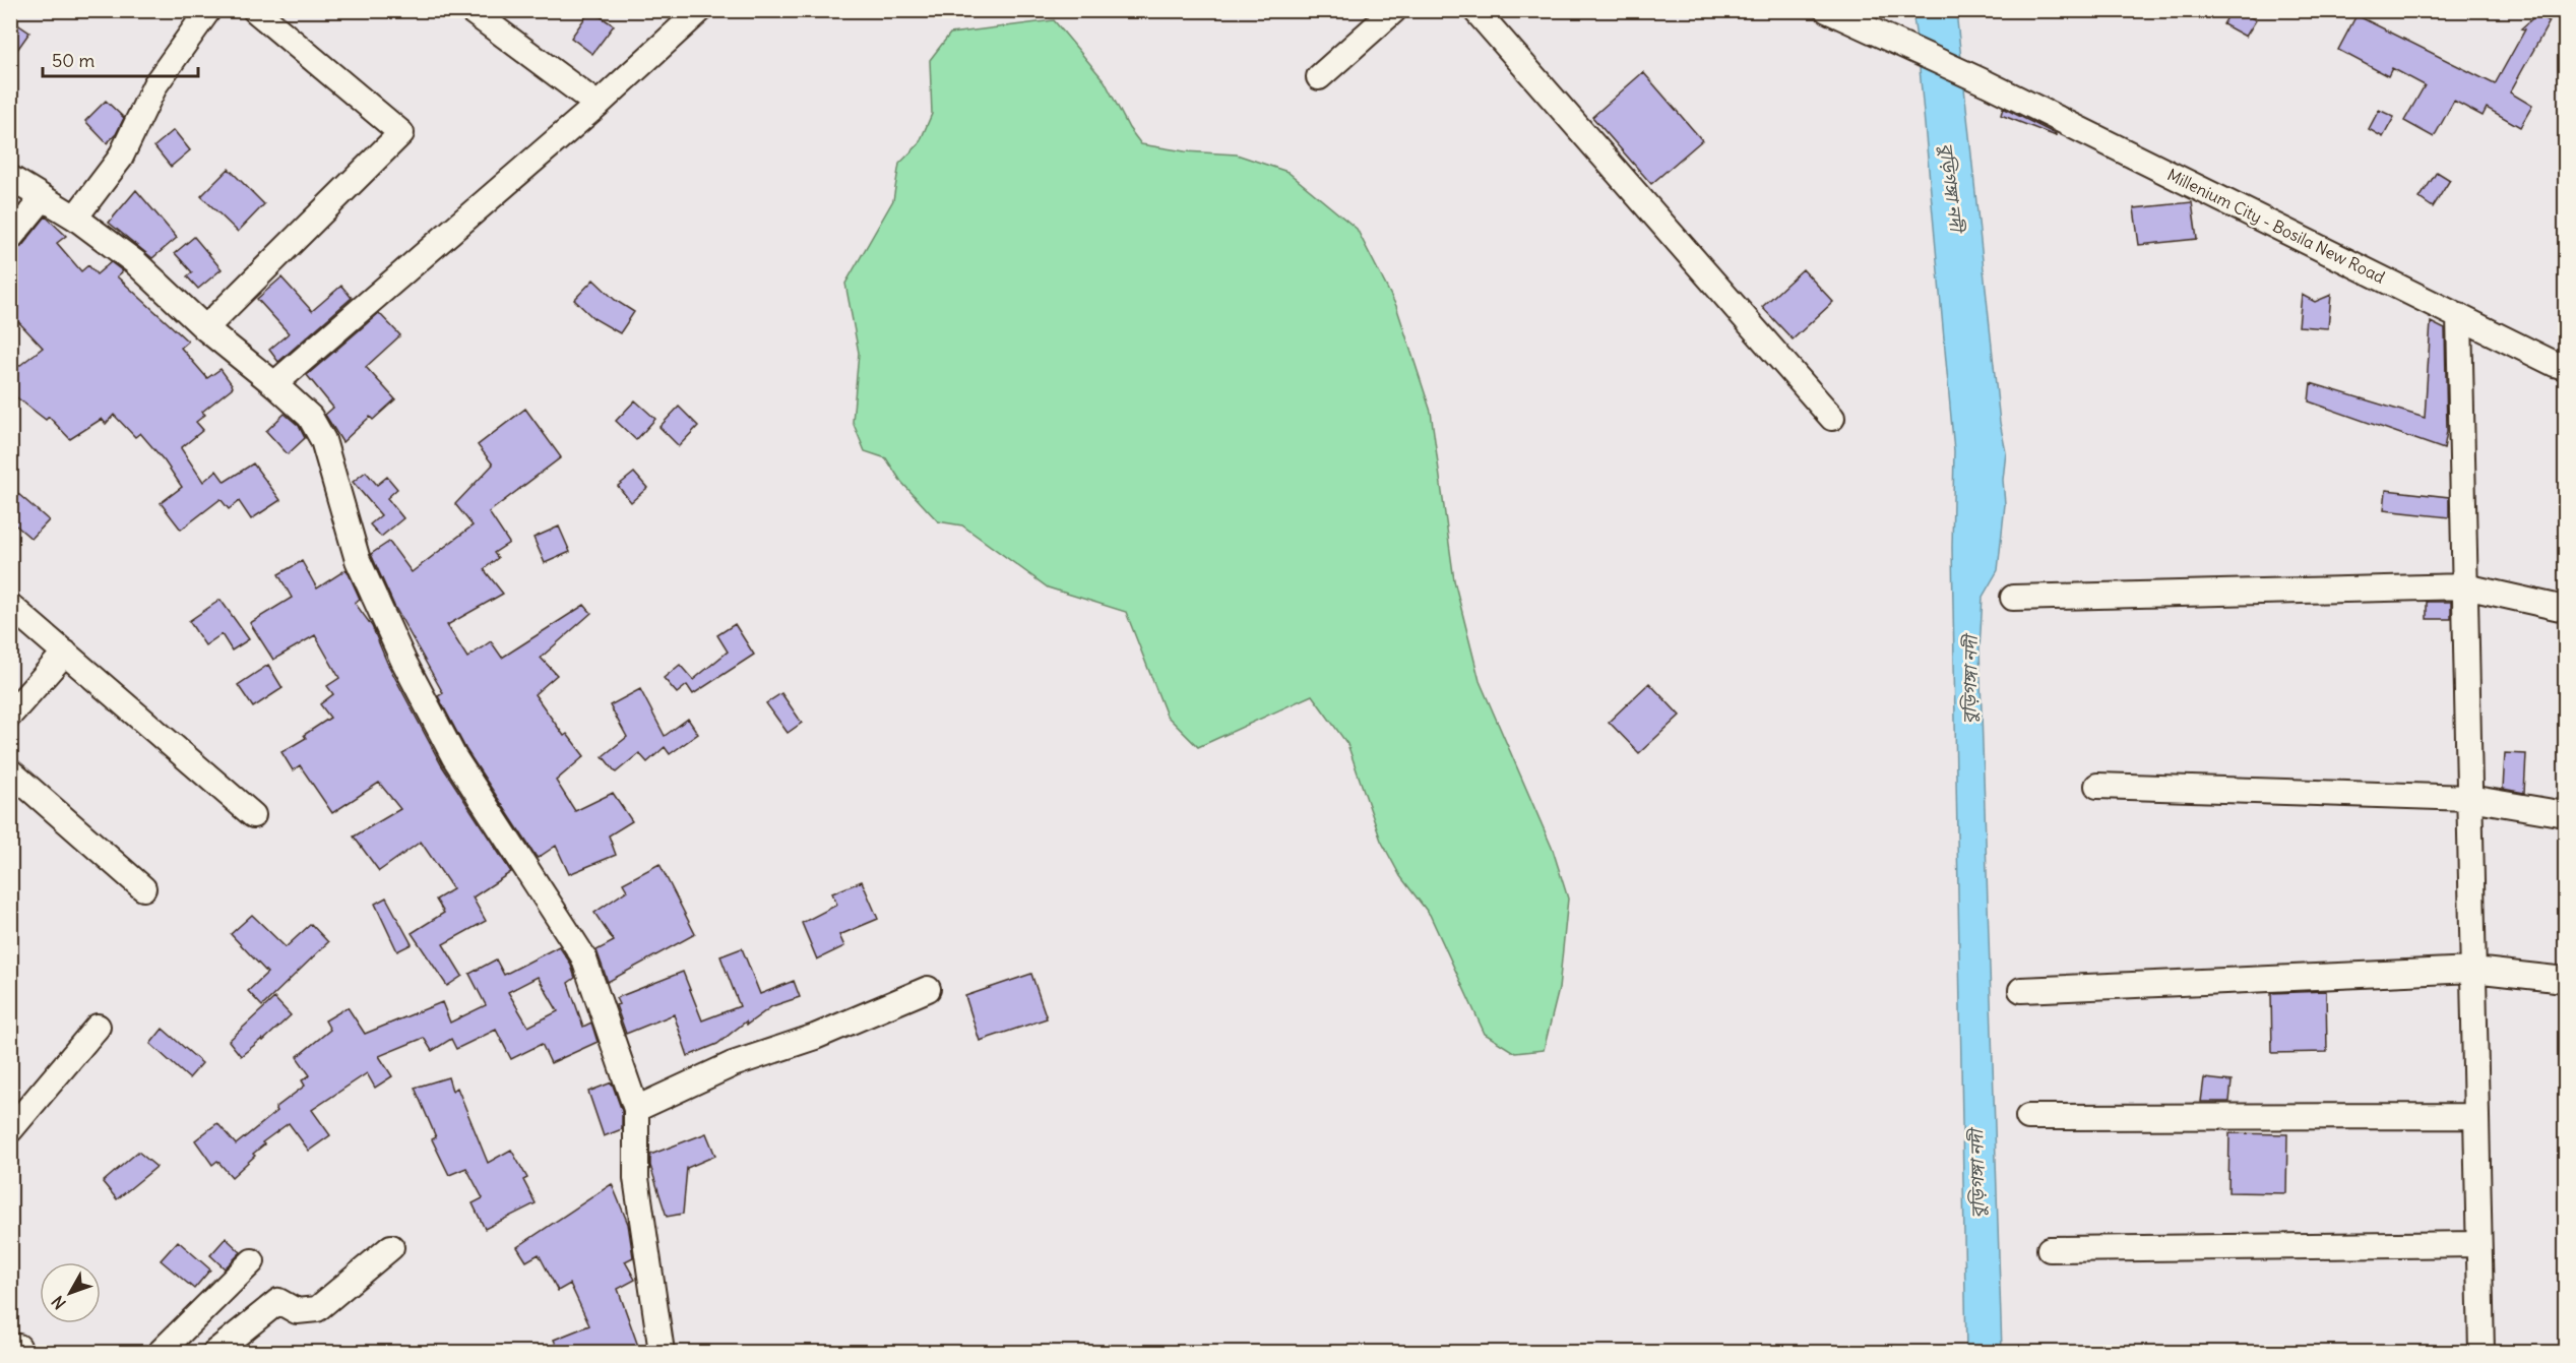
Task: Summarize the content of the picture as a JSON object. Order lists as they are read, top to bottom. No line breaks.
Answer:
{"streets":{"street":["Millenium City - Bosila New Road"]},"water":["বুড়িগঙ্গা নদী"],"scale_bar":"50 m","north":"bottom left"}
